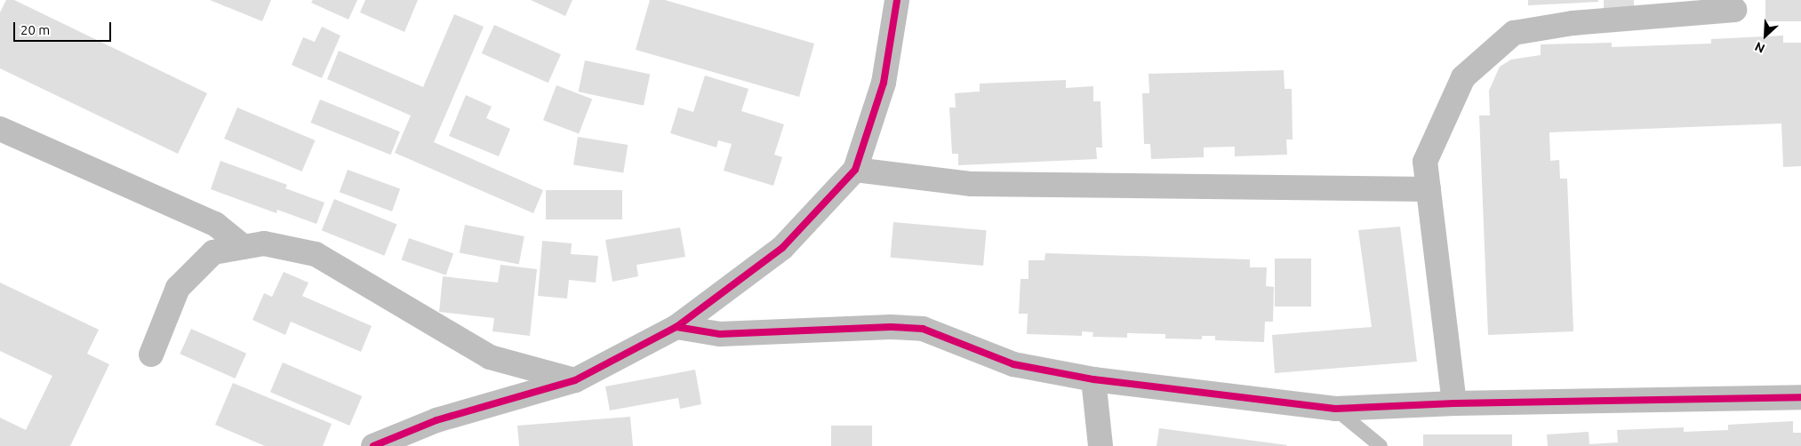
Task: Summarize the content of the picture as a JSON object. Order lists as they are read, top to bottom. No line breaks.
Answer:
{"scale_bar":"20 m","north":"bottom left"}
